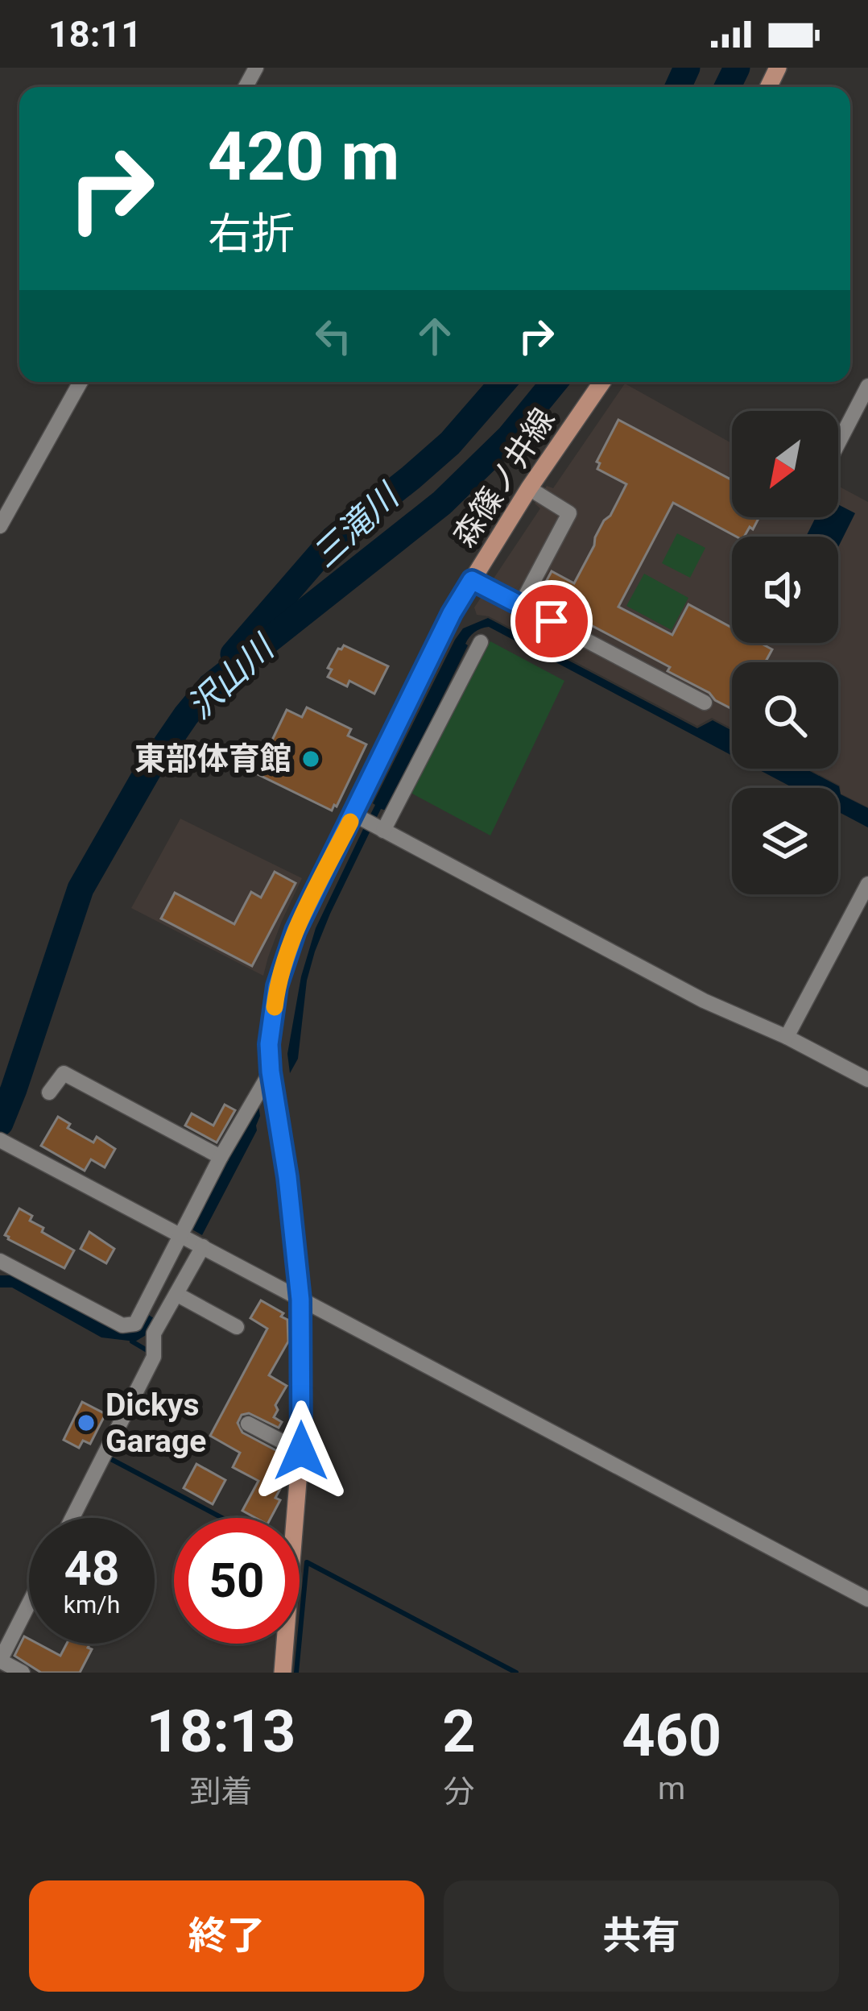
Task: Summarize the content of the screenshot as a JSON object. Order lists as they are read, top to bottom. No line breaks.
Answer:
{"streets":{"main road":["森篠ノ井線"]},"water":["三滝川","沢山川"],"places":["東部体育館","Dickys Garage"],"north":"bottom left","page":{"status":"18:11","turn":["420 m","右折"],"speed":"48 km/h","limit":"50","eta":["18:13","到着","2","分","460","m"],"buttons":["終了","共有"]}}
